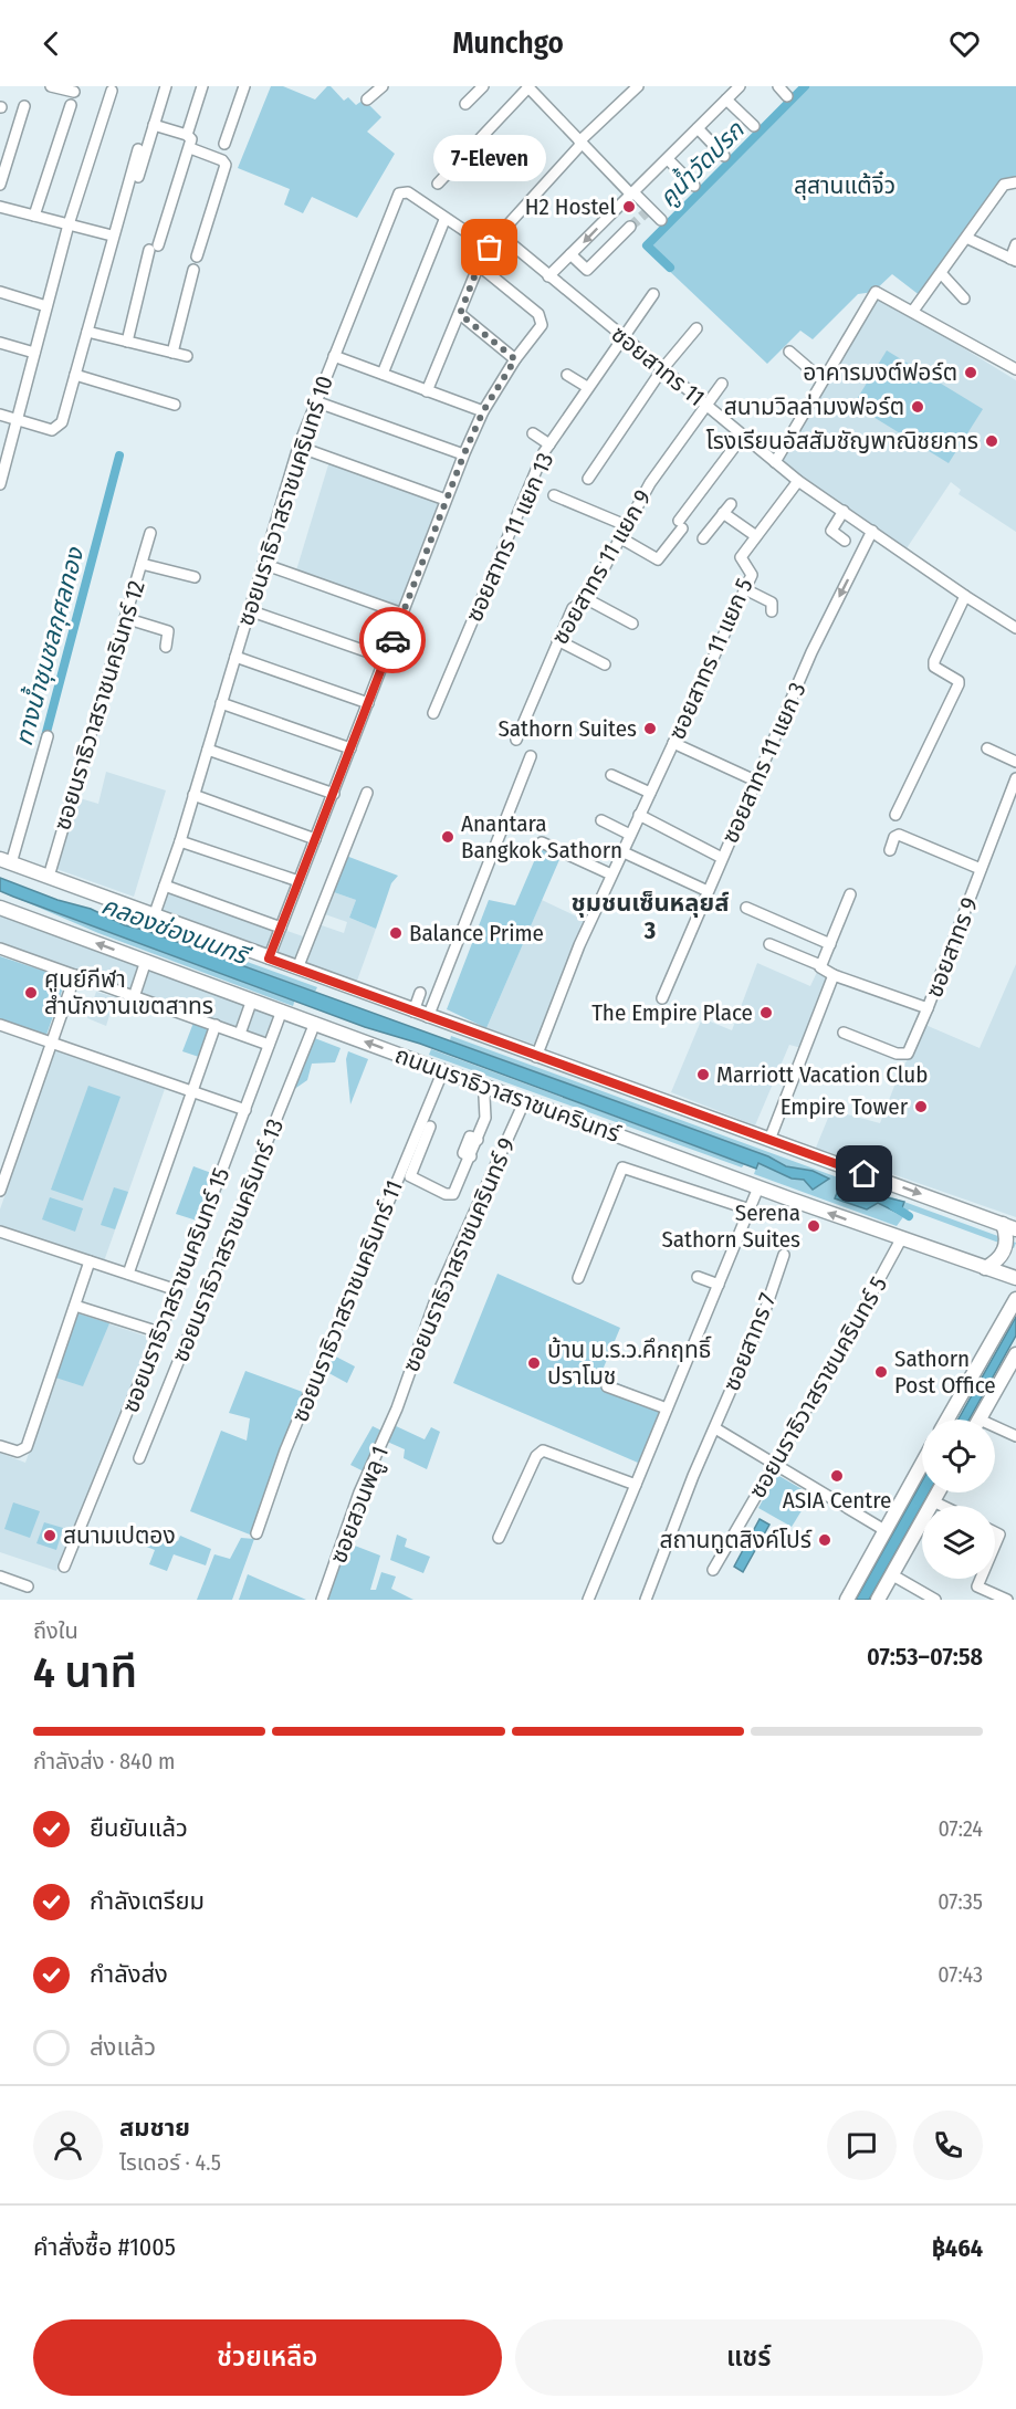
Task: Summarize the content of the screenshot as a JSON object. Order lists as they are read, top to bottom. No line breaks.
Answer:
{"streets":{"main road":["ถนนนราธิวาสราชนครินทร์"],"street":["ซอยสาทร 11","ซอยนราธิวาสราชนครินทร์ 10","ซอยสาทร 11 แยก 13","ซอยสาทร 11 แยก 9","ซอยสาทร 11 แยก 5","ซอยนราธิวาสราชนครินทร์ 12","ซอยสาทร 11 แยก 3","ซอยสาทร 9","ซอยนราธิวาสราชนครินทร์ 13","ซอยนราธิวาสราชนครินทร์ 9","ซอยนราธิวาสราชนครินทร์ 15","ซอยนราธิวาสราชนครินทร์ 11","ซอยสาทร 7","ซอยนราธิวาสราชนครินทร์ 5","ซอยสวนพลู 1"]},"crossings":[["ซอยสาทร 11","ซอยสาทร 11 แยก 13"],["ซอยสาทร 11","ซอยสาทร 11 แยก 9"],["ซอยสาทร 11","ซอยสาทร 11 แยก 5"],["ซอยสาทร 11","ซอยสาทร 11 แยก 3"],["ซอยนราธิวาสราชนครินทร์ 10","ถนนนราธิวาสราชนครินทร์"],["ซอยสาทร 11 แยก 5","ถนนนราธิวาสราชนครินทร์"],["ซอยนราธิวาสราชนครินทร์ 12","ถนนนราธิวาสราชนครินทร์"],["ถนนนราธิวาสราชนครินทร์","ซอยนราธิวาสราชนครินทร์ 13"],["ถนนนราธิวาสราชนครินทร์","ซอยนราธิวาสราชนครินทร์ 9"],["ถนนนราธิวาสราชนครินทร์","ซอยนราธิวาสราชนครินทร์ 15"],["ถนนนราธิวาสราชนครินทร์","ซอยนราธิวาสราชนครินทร์ 11"],["ถนนนราธิวาสราชนครินทร์","ซอยนราธิวาสราชนครินทร์ 5"],["ซอยนราธิวาสราชนครินทร์ 9","ซอยสวนพลู 1"]],"one_way":["ซอยสาทร 11 แยก 3"],"districts":["ชุมชนเซ็นหลุยส์ 3"],"water":["คูน้ำวัดปรก","ทางน้ำชุมชลกุศลทอง","คลองช่องนนทรี"],"parks":["สุสานแต้จิ๋ว"],"places":["H2 Hostel","7-Eleven","อาคารมงต์ฟอร์ต","สนามวิลล่ามงฟอร์ต","โรงเรียนอัสสัมชัญพาณิชยการ","Sathorn Suites","Anantara Bangkok Sathorn","Balance Prime","ศูนย์กีฬา สำนักงานเขตสาทร","The Empire Place","Marriott Vacation Club","Empire Tower","Serena Sathorn Suites","บ้าน ม.ร.ว.คึกฤทธิ์ ปราโมช","Sathorn Post Office","ASIA Centre","สนามเปตอง","สถานทูตสิงค์โปร์"],"page":{"header":"Munchgo","bubble":"7-Eleven","heading":["4 นาที","ถึงใน","07:53–07:58"],"panel":["สมชาย","ไรเดอร์ · 4.5","คำสั่งซื้อ #1005","฿464"],"bar":"กำลังส่ง · 840 m","list":[["ยืนยันแล้ว","07:24"],["กำลังเตรียม","07:35"],["กำลังส่ง","07:43"],"ส่งแล้ว"],"buttons":["ช่วยเหลือ","แชร์"]}}
